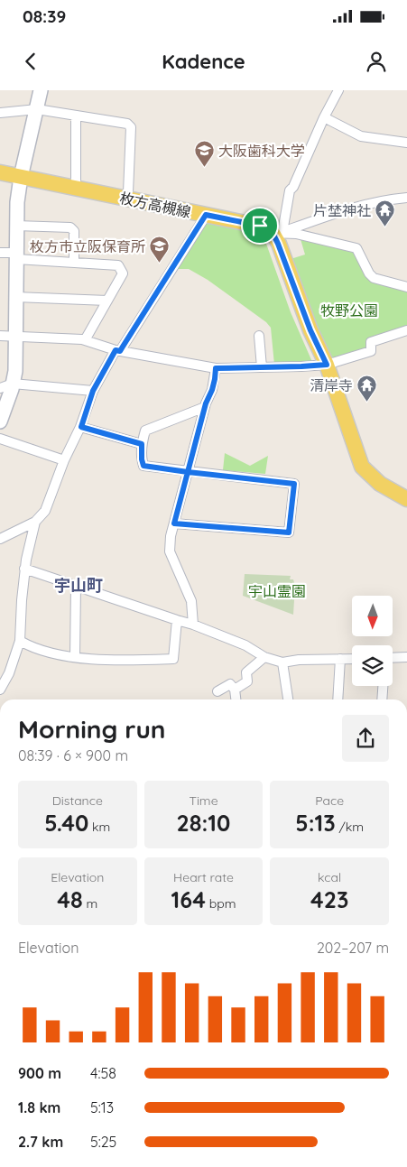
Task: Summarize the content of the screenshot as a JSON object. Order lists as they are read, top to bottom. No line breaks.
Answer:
{"streets":{"main road":["枚方高槻線"]},"districts":["宇山町"],"parks":["牧野公園","宇山霊園"],"places":{"school or university":["大阪歯科大学","枚方市立阪保育所"],"temple":["片埜神社","清岸寺"]},"north":"bottom","page":{"status":"08:39","header":"Kadence","heading":["Morning run","08:39 · 6 × 900 m"],"stats":[["Distance","5.40 km"],["Time","28:10"],["Pace","5:13 /km"],["Elevation","48 m"],["Heart rate","164 bpm"],["kcal","423"]],"chart":["Elevation","202–207 m"],"list":[{"name":"900 m","note":"4:58"},{"name":"1.8 km","note":"5:13"},{"name":"2.7 km","note":"5:25"}]}}
